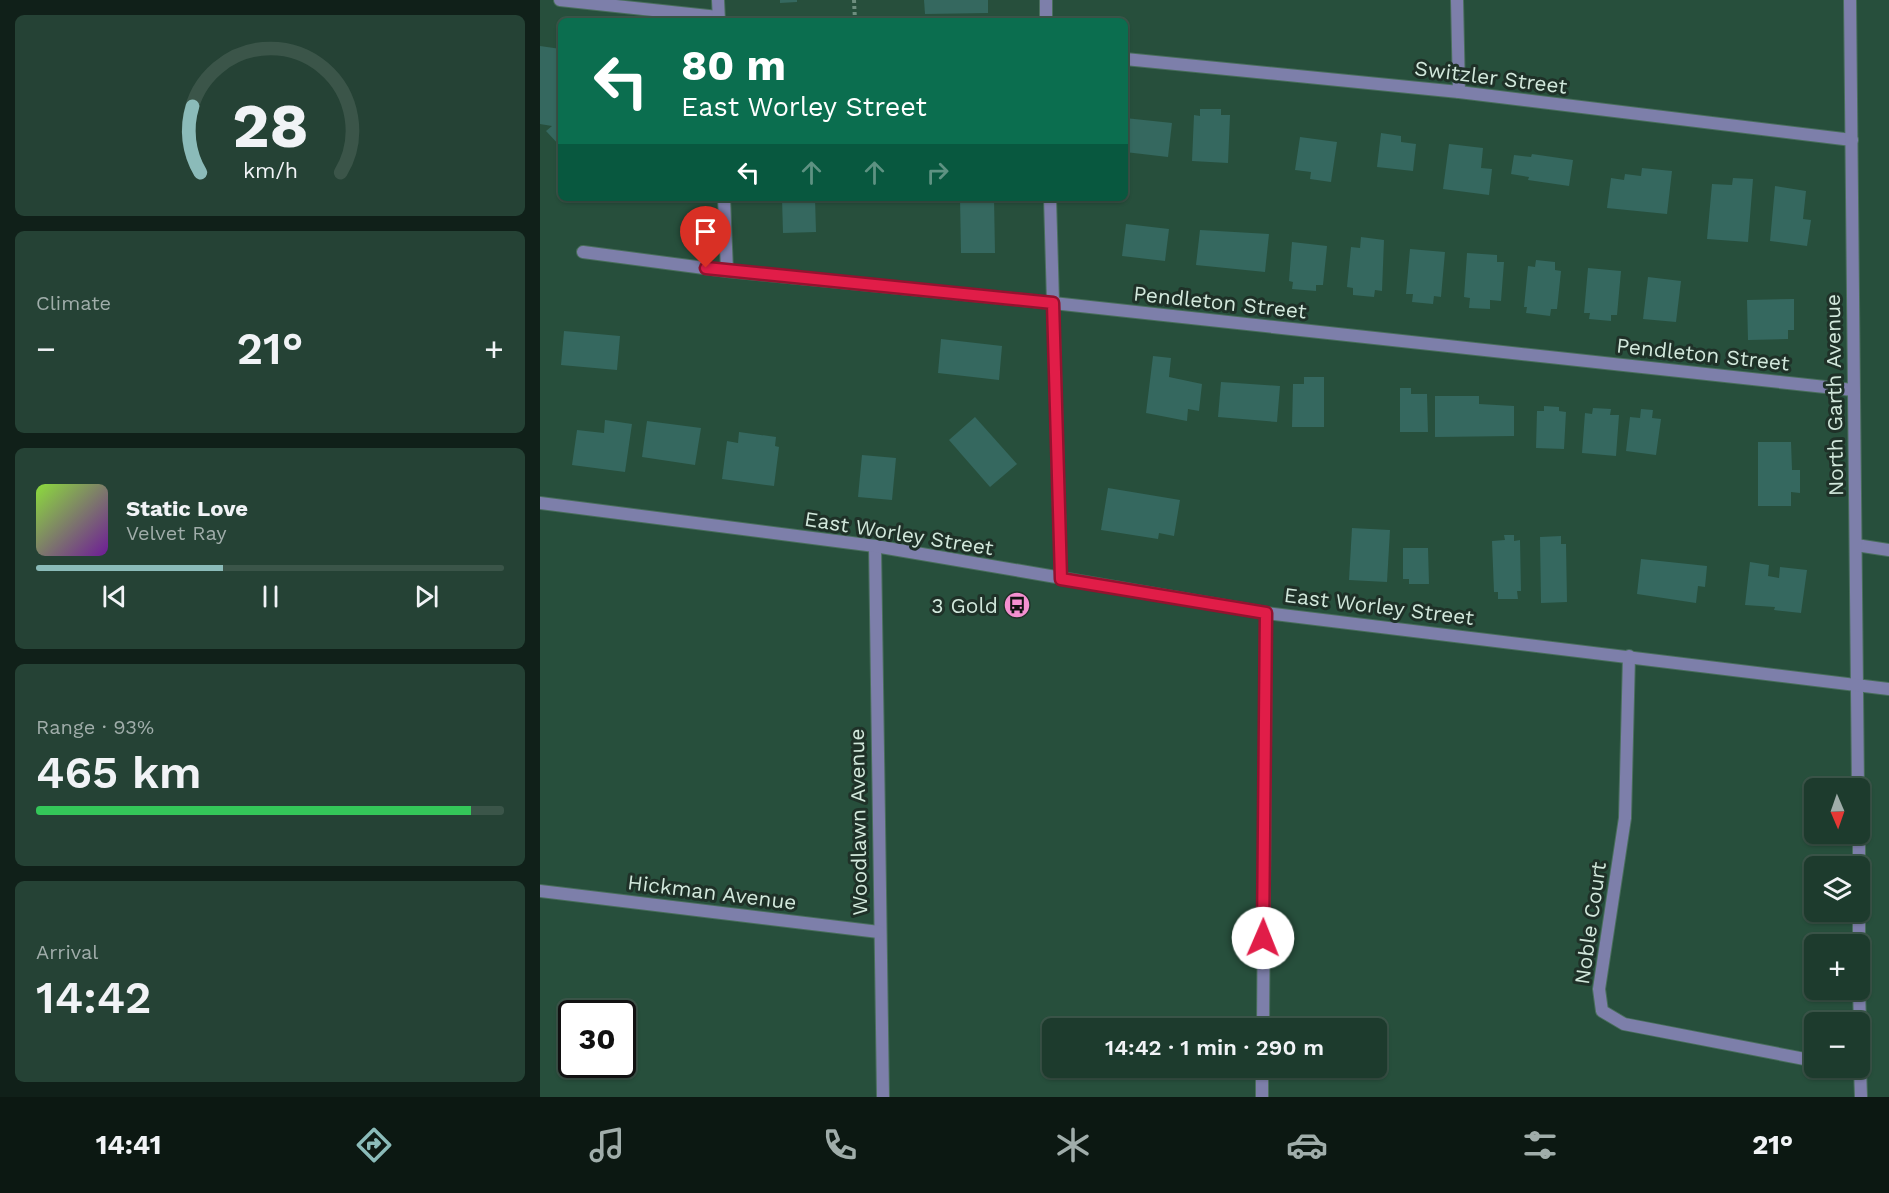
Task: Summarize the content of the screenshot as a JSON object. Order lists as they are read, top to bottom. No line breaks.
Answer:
{"streets":{"street":["Switzler Street","Pendleton Street","North Garth Avenue","East Worley Street","Woodlawn Avenue","Hickman Avenue","Noble Court"]},"crossings":[["Switzler Street","North Garth Avenue"],["Pendleton Street","North Garth Avenue"],["North Garth Avenue","East Worley Street"],["East Worley Street","Woodlawn Avenue"],["East Worley Street","Noble Court"],["Woodlawn Avenue","Hickman Avenue"]],"places":{"bus stop":["3 Gold"]},"north":"bottom","page":{"turn":["80 m","East Worley Street"],"tile":["Climate",["Range · 93%","465 km"],["Arrival","14:42"]],"heat":["−","21°","+"],"song":["Static Love","Velvet Ray"],"map_buttons":["+","−"],"limit":"30","trip":"14:42 · 1 min · 290 m","tabs":["14:41","21°"],"gauge":["28","km/h"]}}
